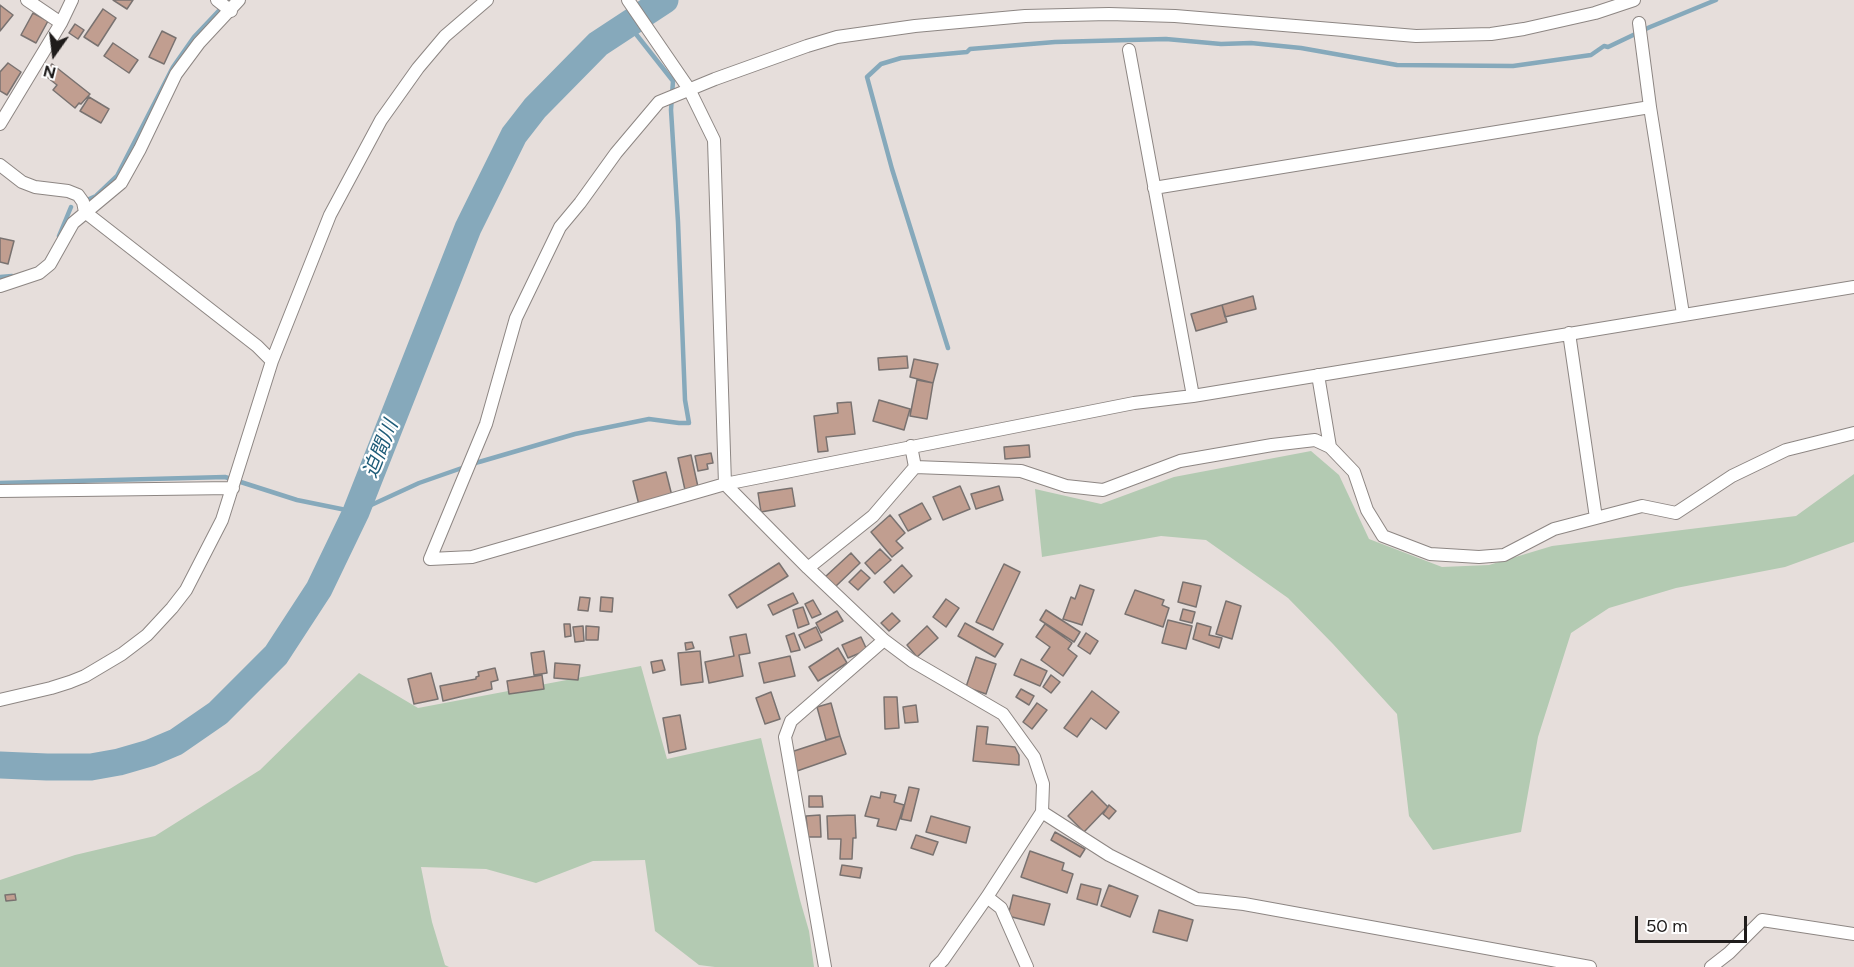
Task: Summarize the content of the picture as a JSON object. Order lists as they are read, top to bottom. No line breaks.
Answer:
{"water":["迫間川"],"scale_bar":"50 m","north":"bottom"}
